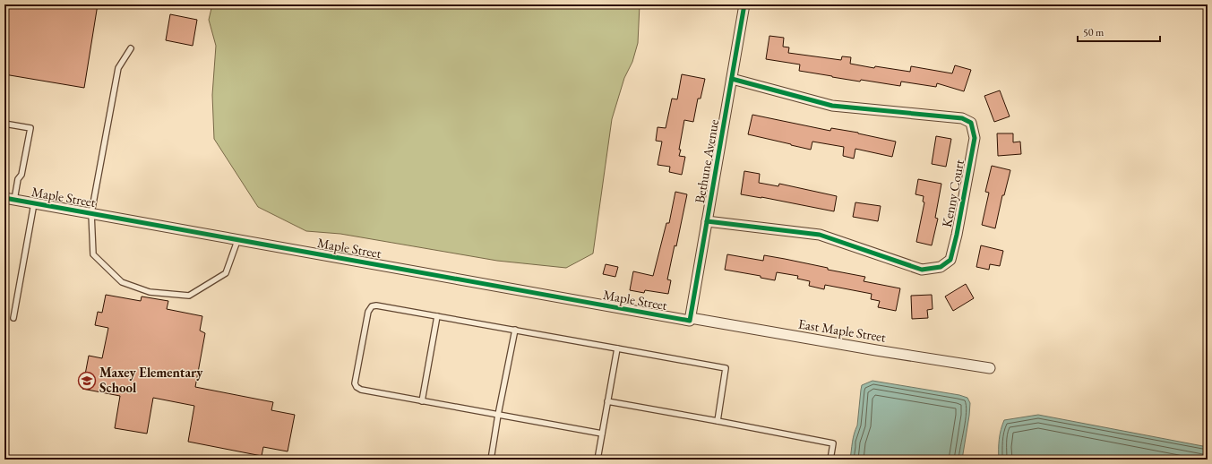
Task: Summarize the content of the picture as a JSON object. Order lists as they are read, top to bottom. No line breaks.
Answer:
{"streets":{"street":["Bethune Avenue","Kenny Court","Maple Street","East Maple Street"]},"crossings":[["Bethune Avenue","Kenny Court"],["Bethune Avenue","Maple Street"],["Bethune Avenue","East Maple Street"],["Maple Street","East Maple Street"]],"places":{"school or university":["Maxey Elementary School"]},"scale_bar":"50 m"}
